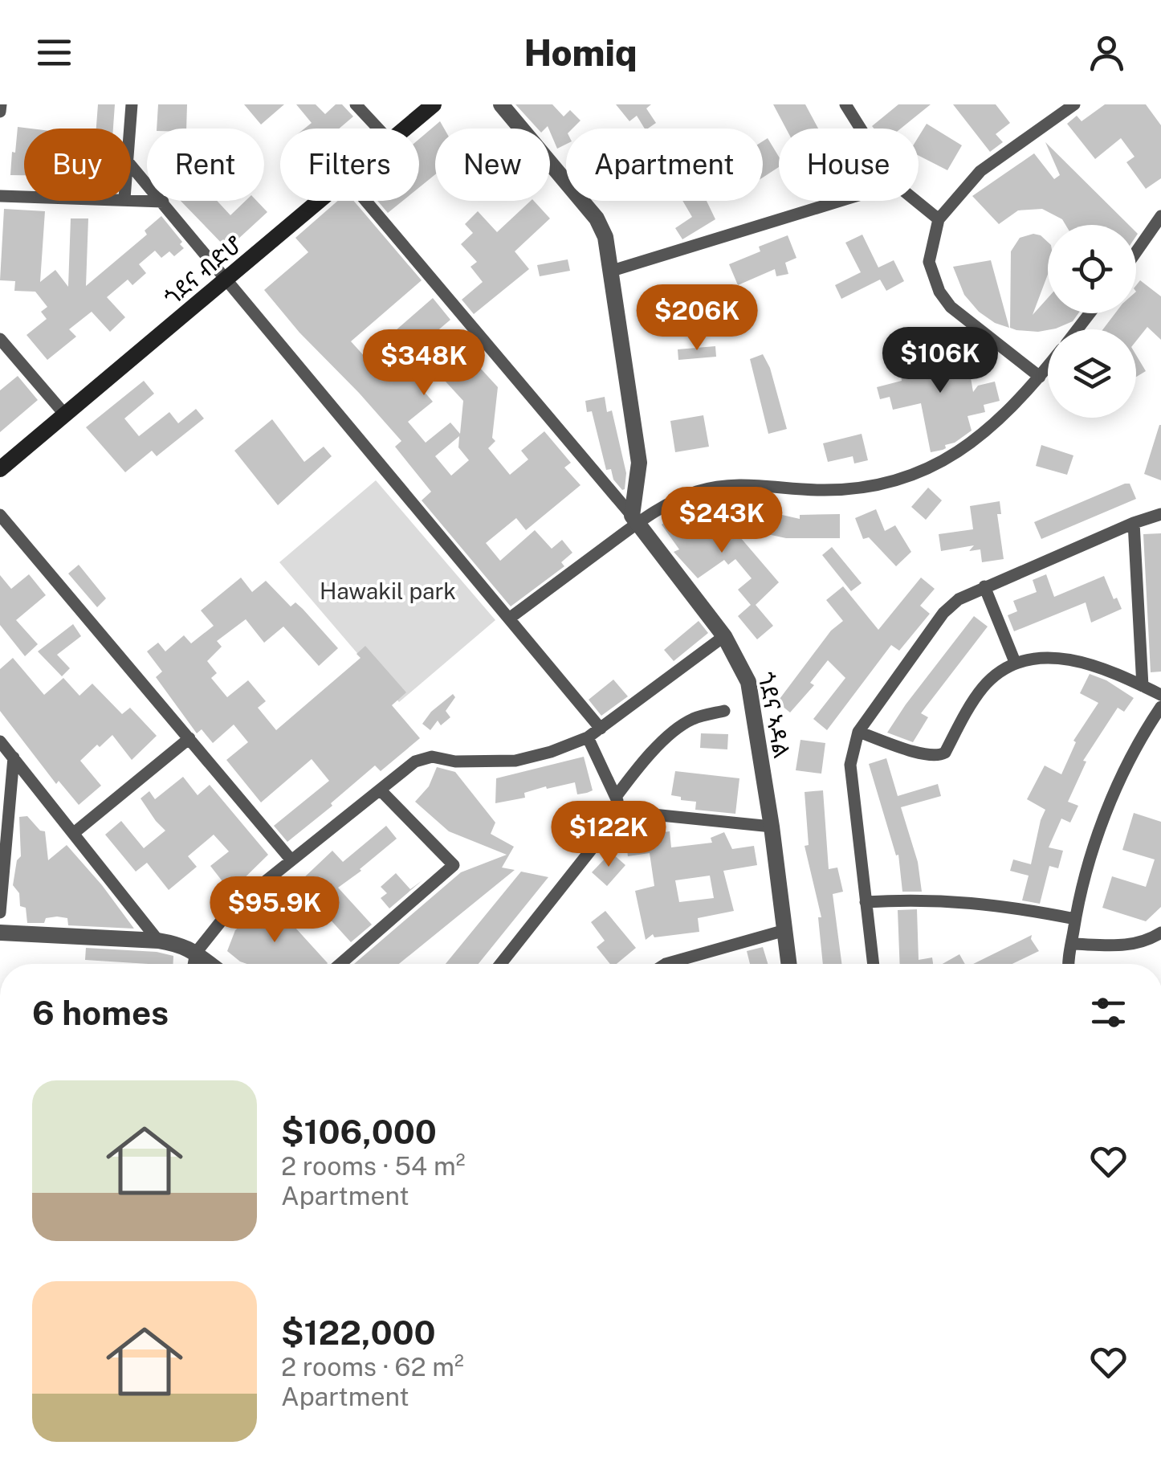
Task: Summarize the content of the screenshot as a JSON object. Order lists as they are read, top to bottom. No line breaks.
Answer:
{"streets":{"main road":["ጎደና ብድሆ"],"street":["ጎደና ኣዳል"]},"parks":["Hawakil park"],"page":{"header":"Homiq","chip":["Buy","Rent","Filters","New","Apartment","House"],"price":["$206K","$106K","$348K","$243K","$122K","$95.9K"],"heading":"6 homes","list":[{"name":"$106,000","note":"2 rooms · 54 m² · Apartment"},{"name":"$122,000","note":"2 rooms · 62 m² · Apartment"}]}}
